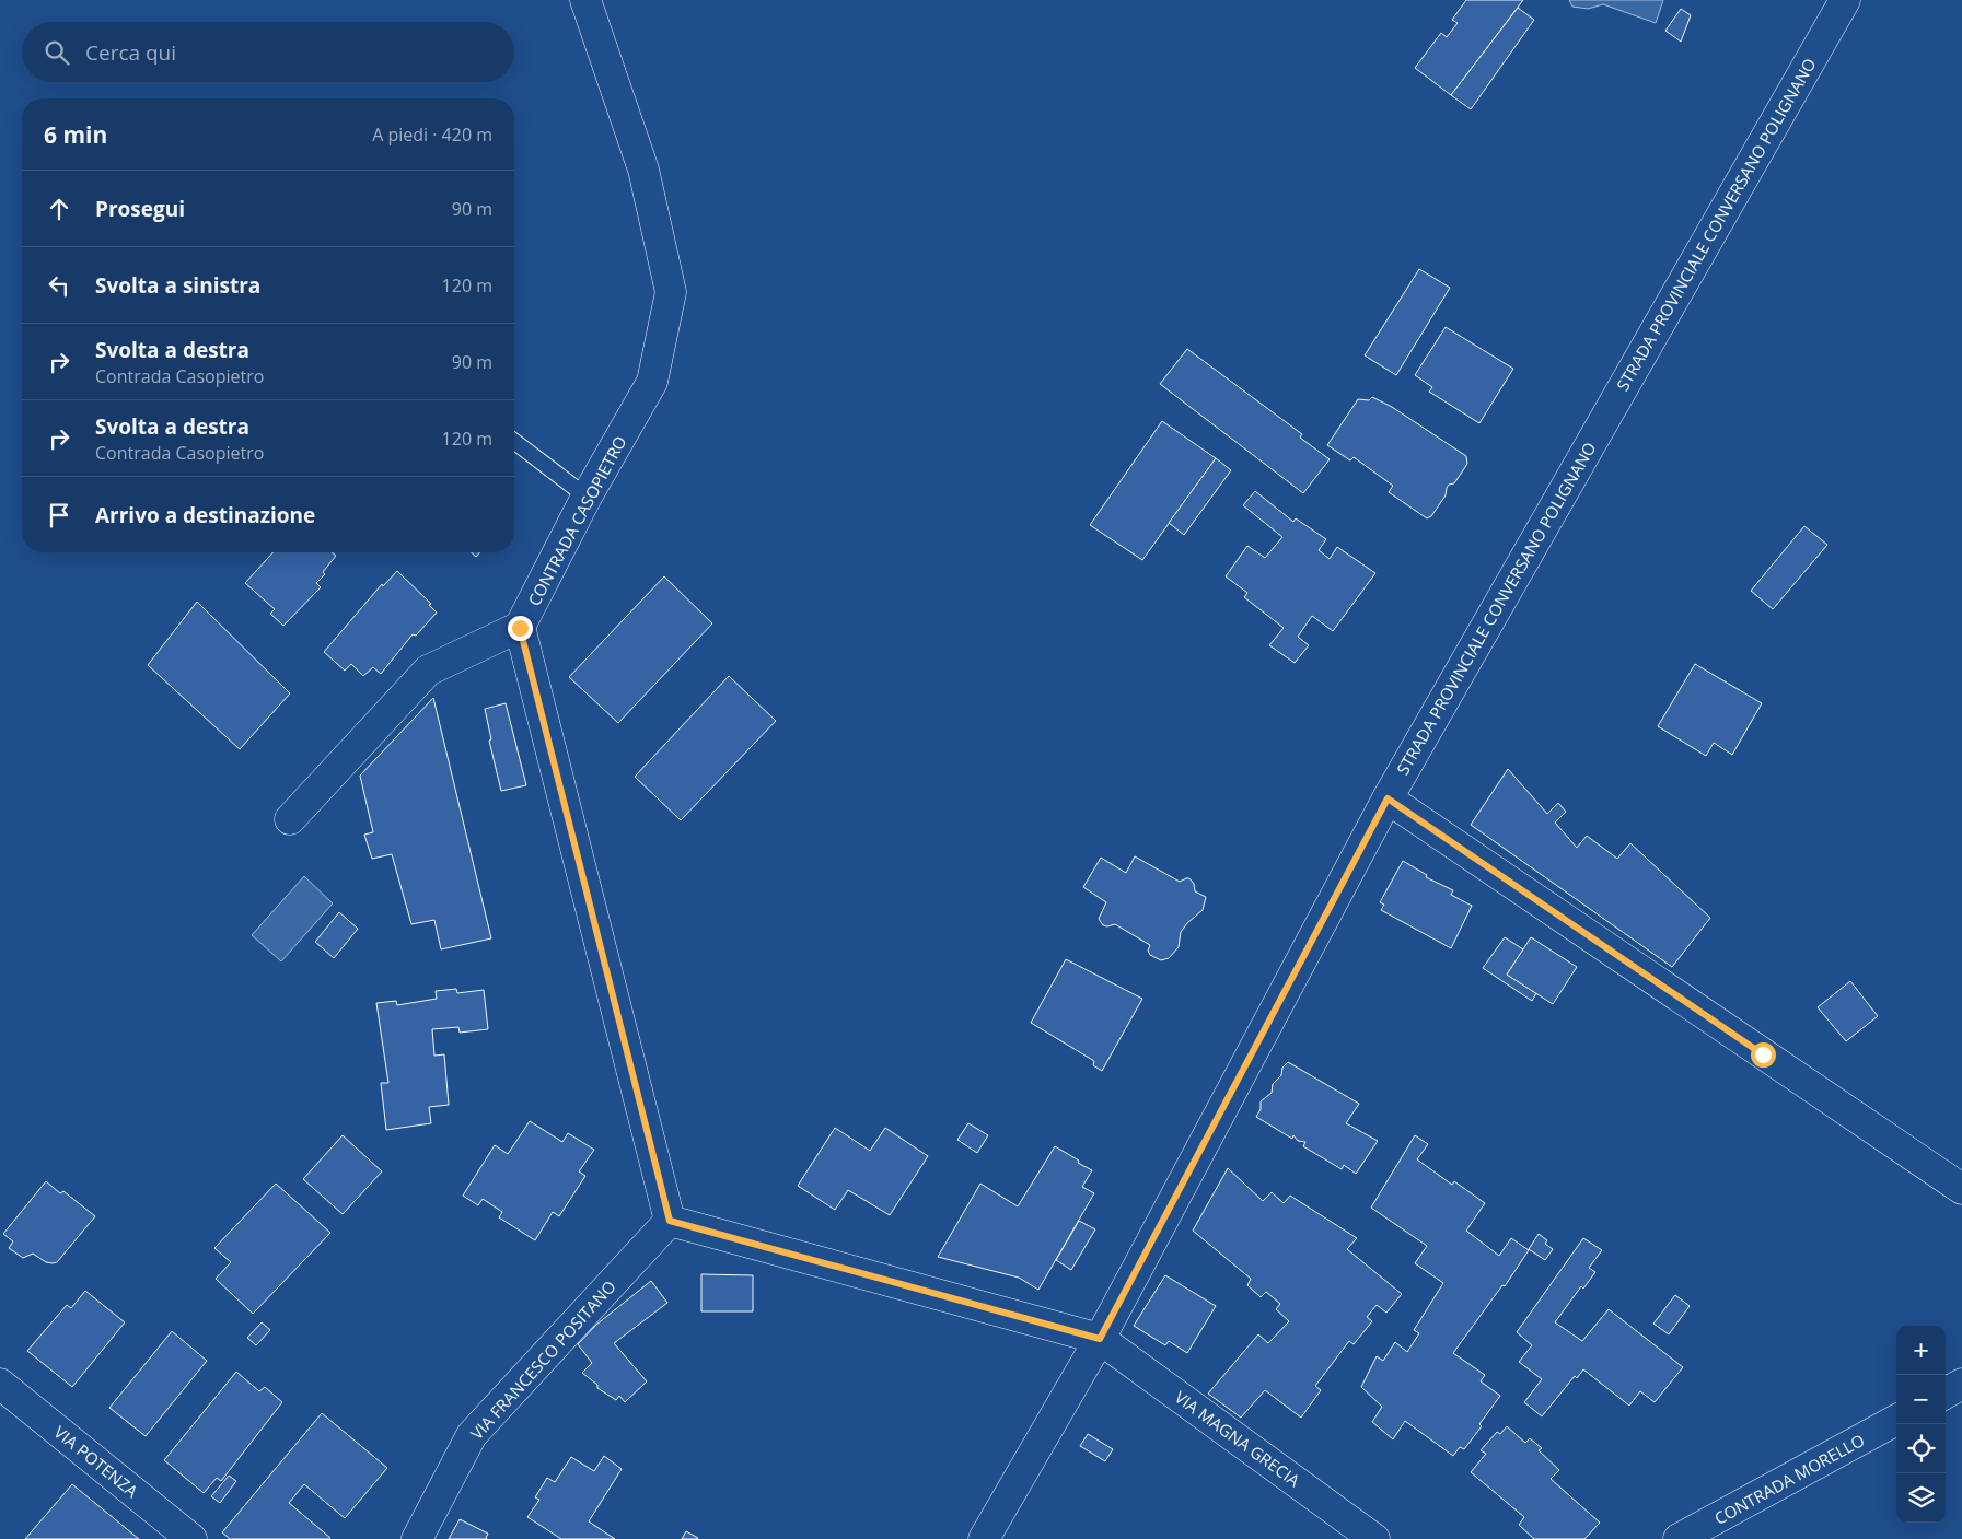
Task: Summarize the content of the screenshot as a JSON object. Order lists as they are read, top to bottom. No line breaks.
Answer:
{"streets":{"street":["STRADA PROVINCIALE CONVERSANO POLIGNANO","CONTRADA CASOPIETRO","VIA FRANCESCO POSITANO","VIA MAGNA GRECIA","VIA POTENZA","CONTRADA MORELLO"]},"crossings":[["STRADA PROVINCIALE CONVERSANO POLIGNANO","VIA MAGNA GRECIA"]],"page":{"search":"Cerca qui","heading":["6 min","A piedi · 420 m"],"list":[["Prosegui","90 m"],["Svolta a sinistra","120 m"],["Svolta a destra","Contrada Casopietro","90 m"],["Svolta a destra","Contrada Casopietro","120 m"],"Arrivo a destinazione"],"map_buttons":["+","−"]}}
